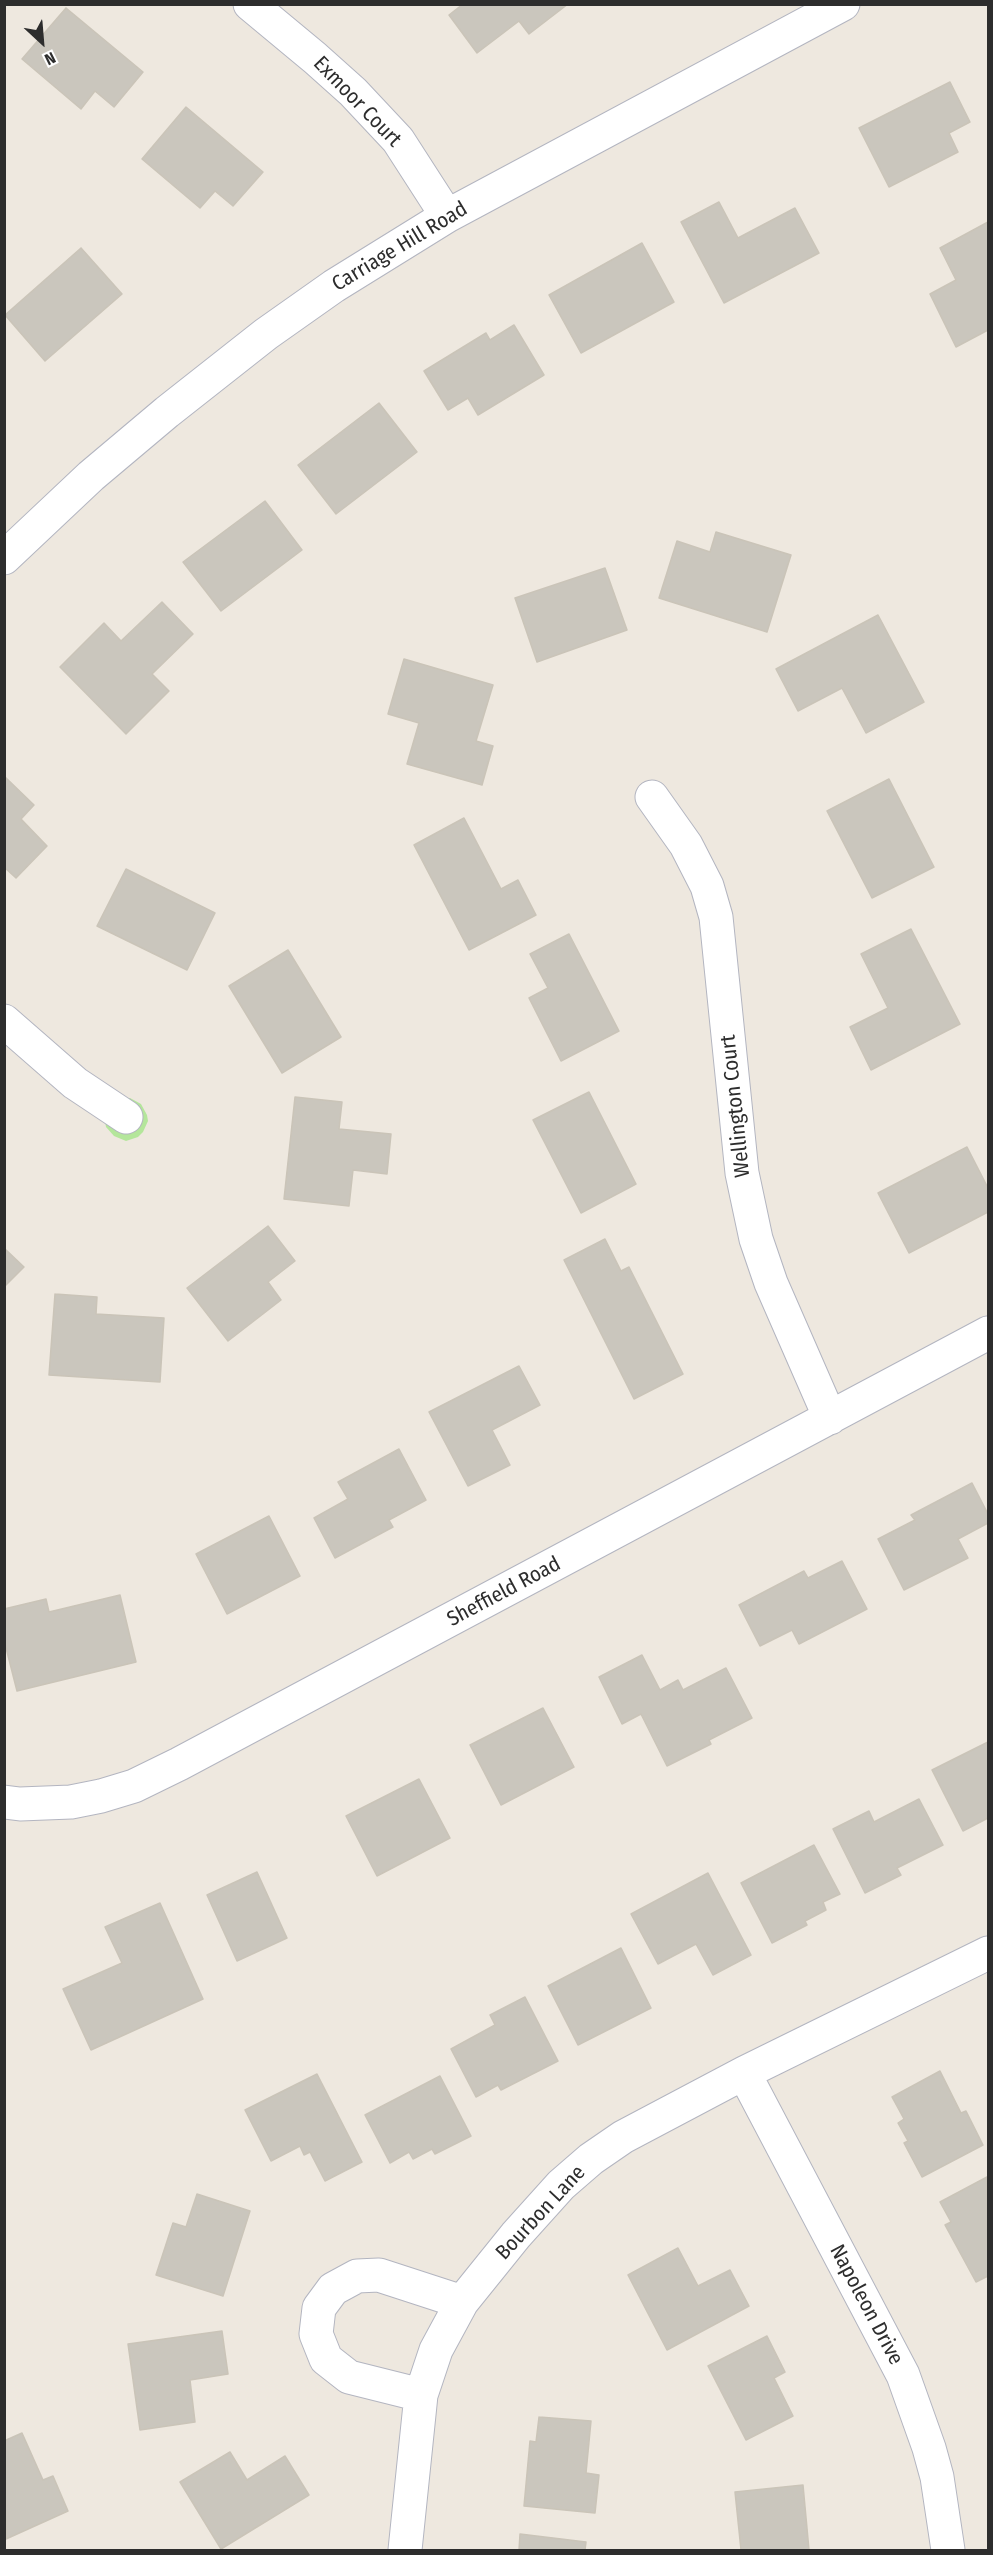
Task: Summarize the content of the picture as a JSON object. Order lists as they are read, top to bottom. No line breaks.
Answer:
{"streets":{"street":["Exmoor Court","Carriage Hill Road","Wellington Court","Sheffield Road","Bourbon Lane","Napoleon Drive"]},"crossings":[["Exmoor Court","Carriage Hill Road"],["Wellington Court","Sheffield Road"],["Bourbon Lane","Napoleon Drive"]],"north":"bottom right"}
